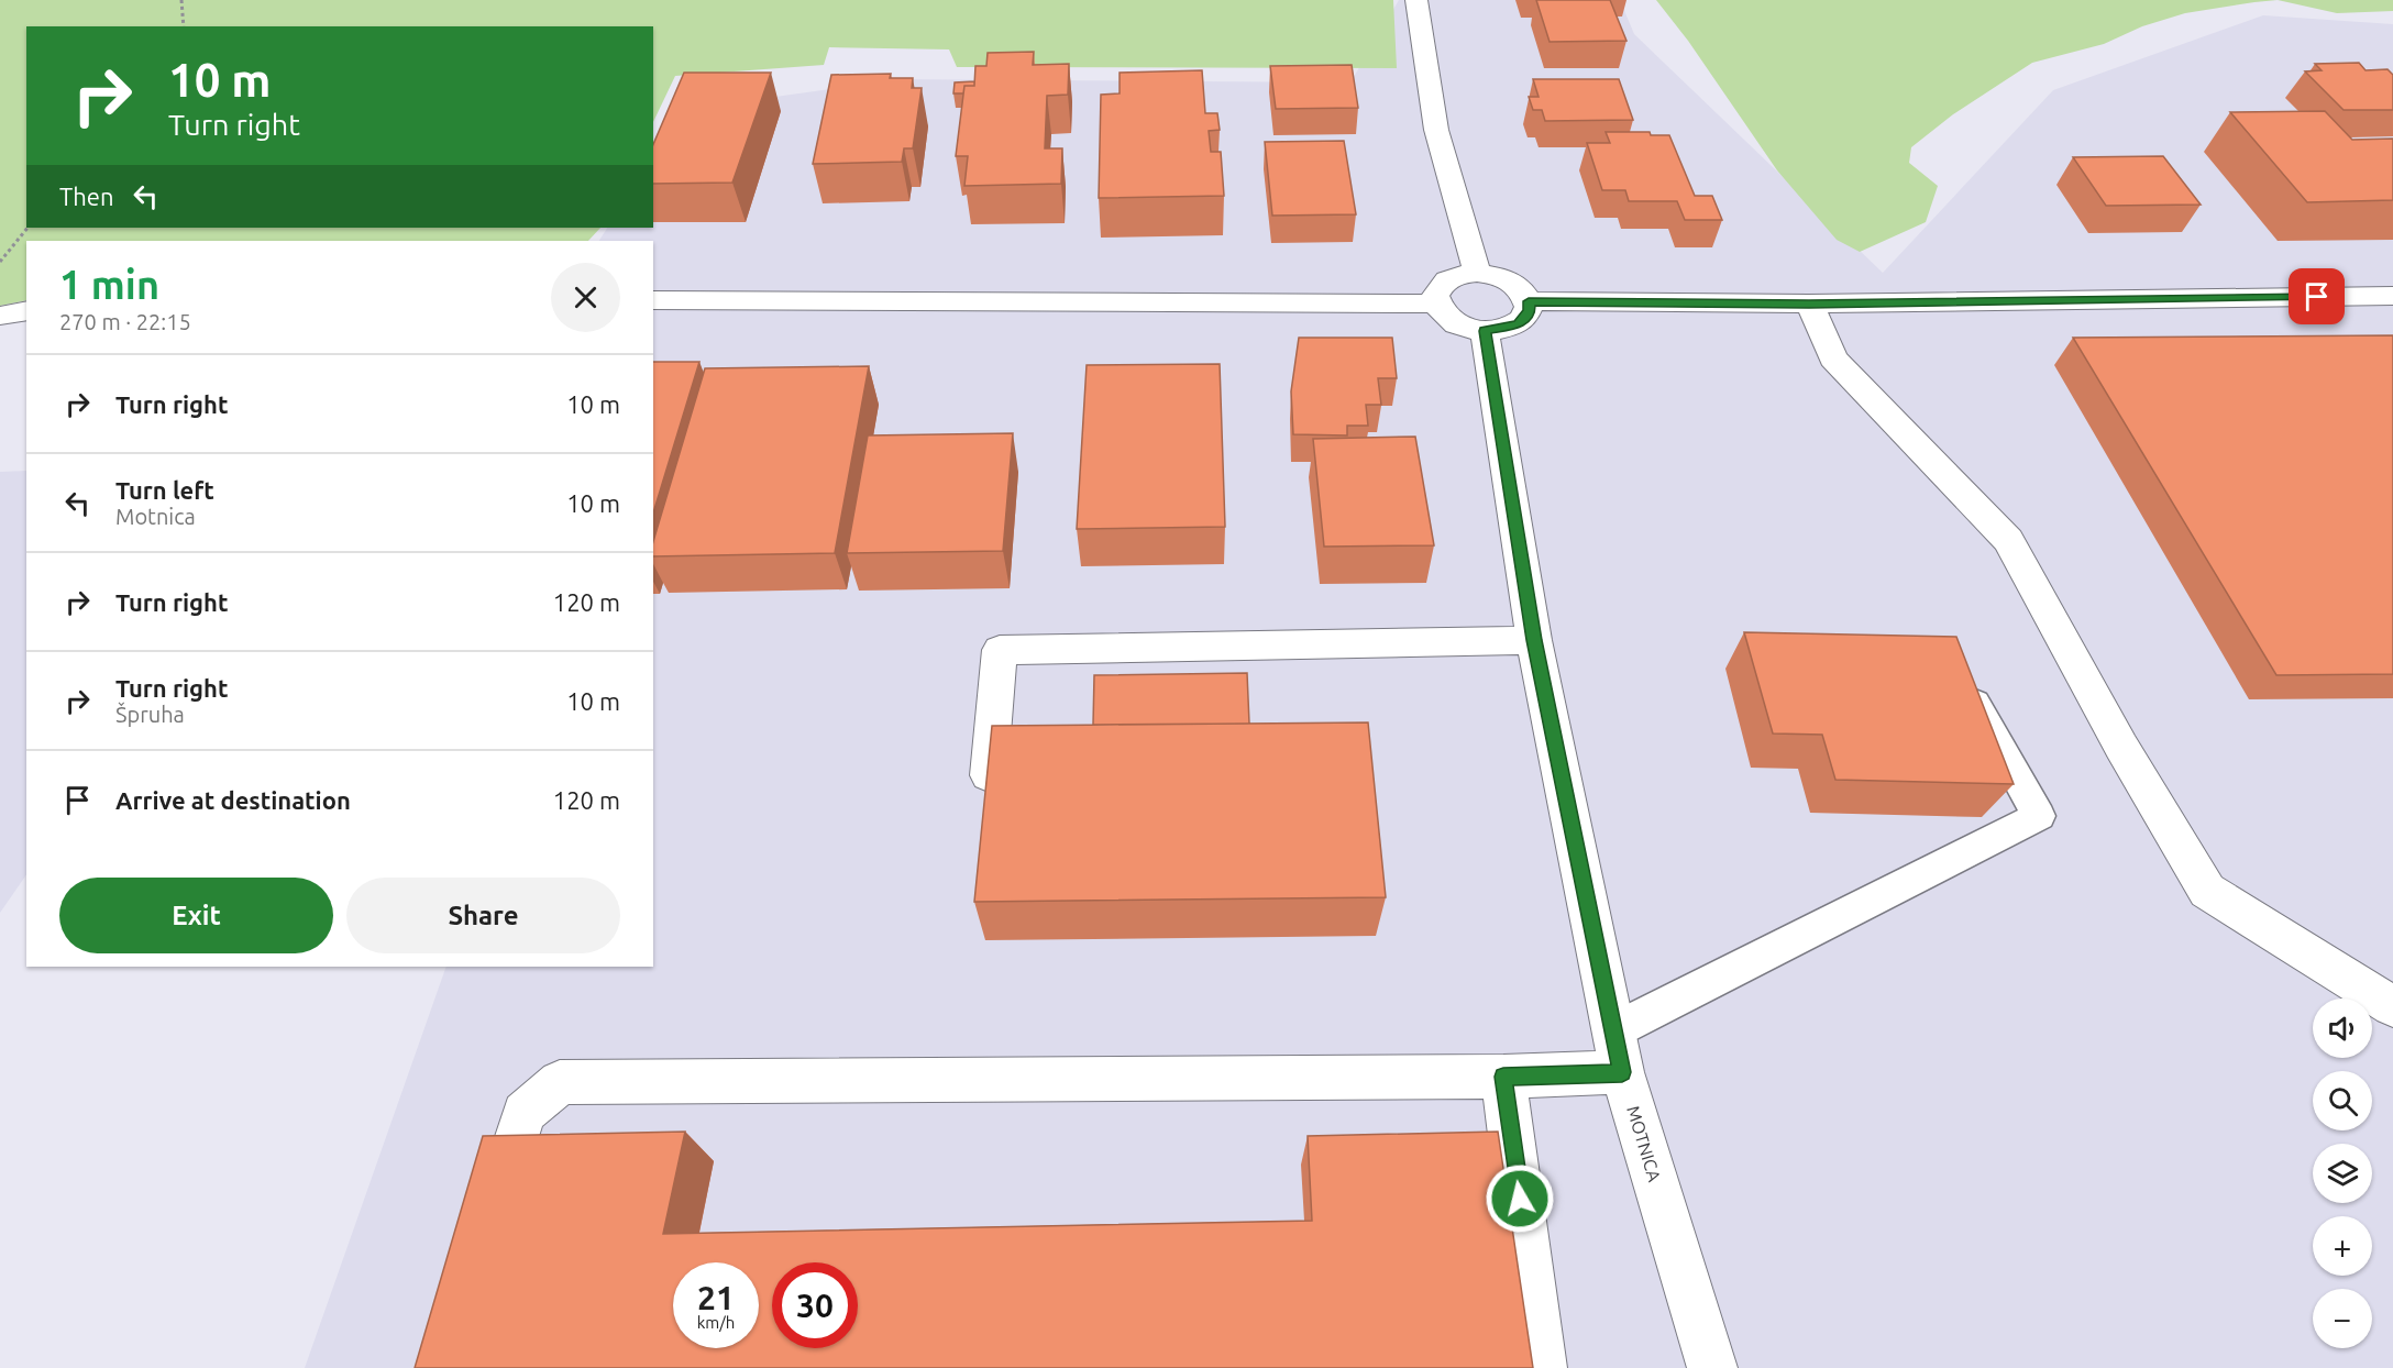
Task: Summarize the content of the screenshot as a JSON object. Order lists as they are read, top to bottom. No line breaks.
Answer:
{"streets":{"street":["MOTNICA"]},"page":{"turn":["10 m","Turn right"],"then":"Then","heading":["1 min","270 m · 22:15"],"list":[{"name":"Turn right","value":"10 m"},{"name":"Turn left","note":"Motnica","value":"10 m"},{"name":"Turn right","value":"120 m"},{"name":"Turn right","note":"Špruha","value":"10 m"},{"name":"Arrive at destination","value":"120 m"}],"buttons":["Exit","Share"],"map_buttons":["+","−"],"speed":"21 km/h","limit":"30"}}
